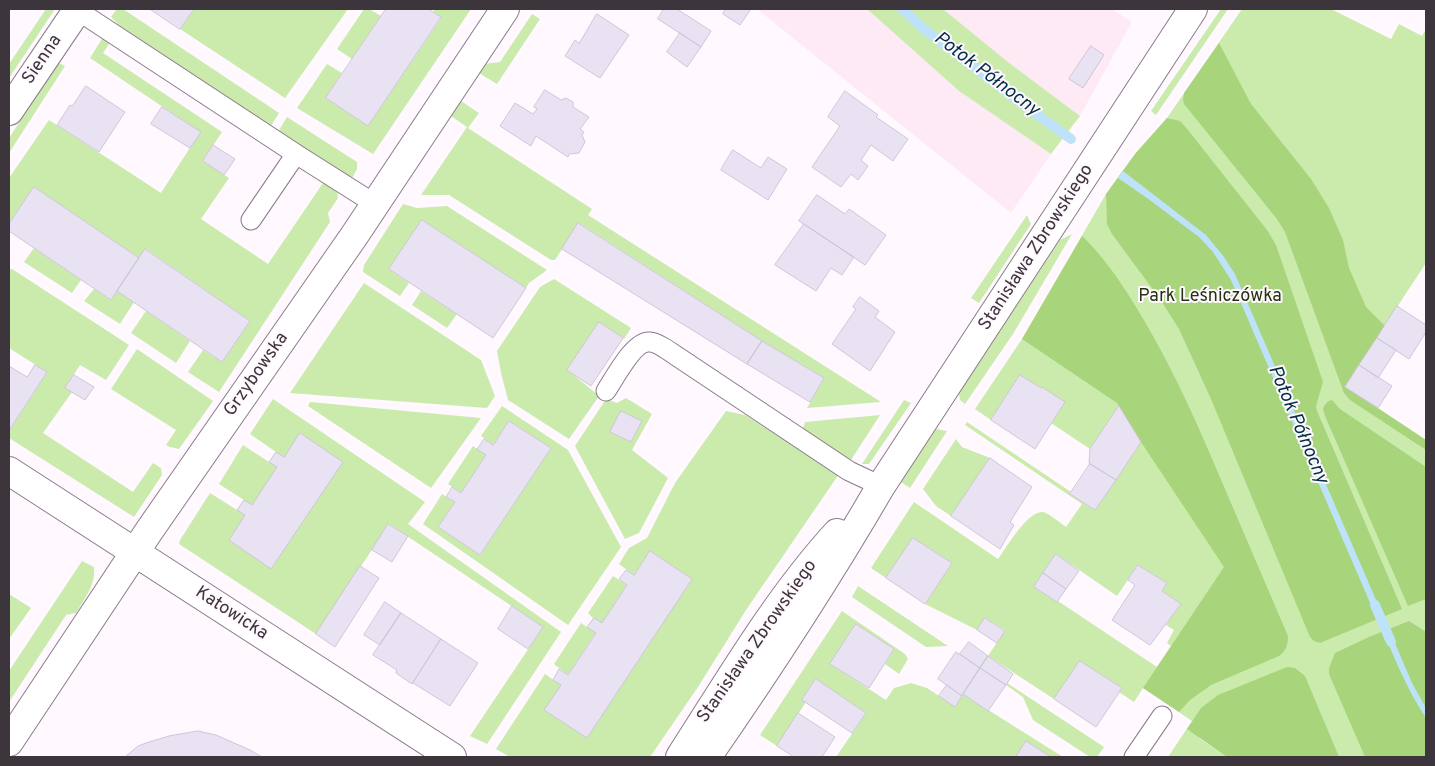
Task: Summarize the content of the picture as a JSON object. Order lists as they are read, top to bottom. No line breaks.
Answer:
{"streets":{"street":["Sienna","Stanisława Zbrowskiego","Grzybowska","Katowicka"]},"crossings":[["Grzybowska","Katowicka"]],"water":["Potok Północny"],"parks":["Park Leśniczówka"]}
